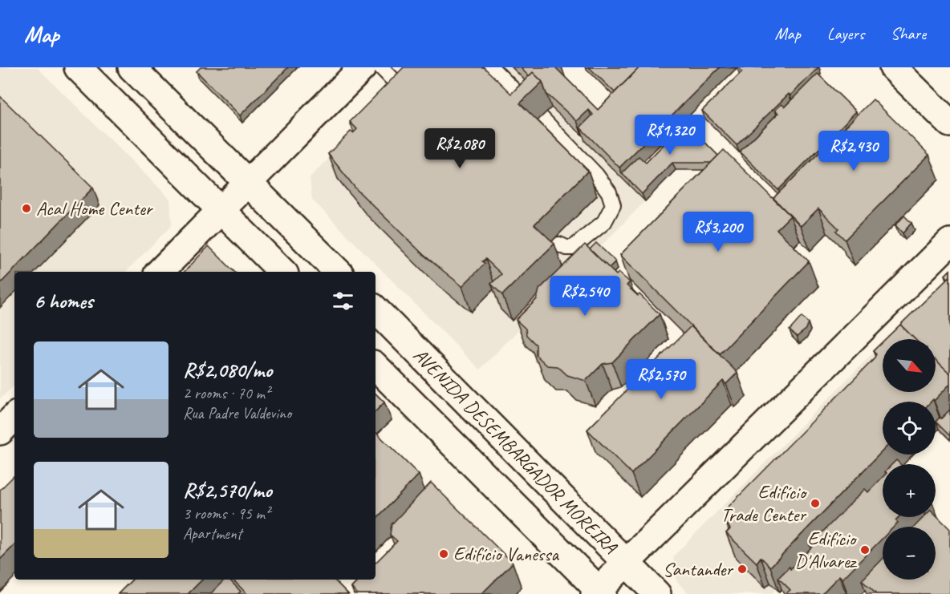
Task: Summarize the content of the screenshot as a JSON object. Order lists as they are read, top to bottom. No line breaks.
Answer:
{"streets":{"main road":["AVENIDA DESEMBARGADOR MOREIRA"]},"places":["Acal Home Center","Edifício Trade Center","Edifício D'Alvarez","Edifício Vanessa","Santander"],"north":"bottom right","page":{"header":"Map","nav":["Map","Layers","Share"],"price":["R$1,320","R$2,080","R$2,430","R$3,200","R$2,540","R$2,570"],"heading":"6 homes","list":[{"name":"R$2,080/mo","note":"2 rooms · 70 m² · Rua Padre Valdevino"},{"name":"R$2,570/mo","note":"3 rooms · 95 m² · Apartment"}],"map_buttons":["+","−"]}}
